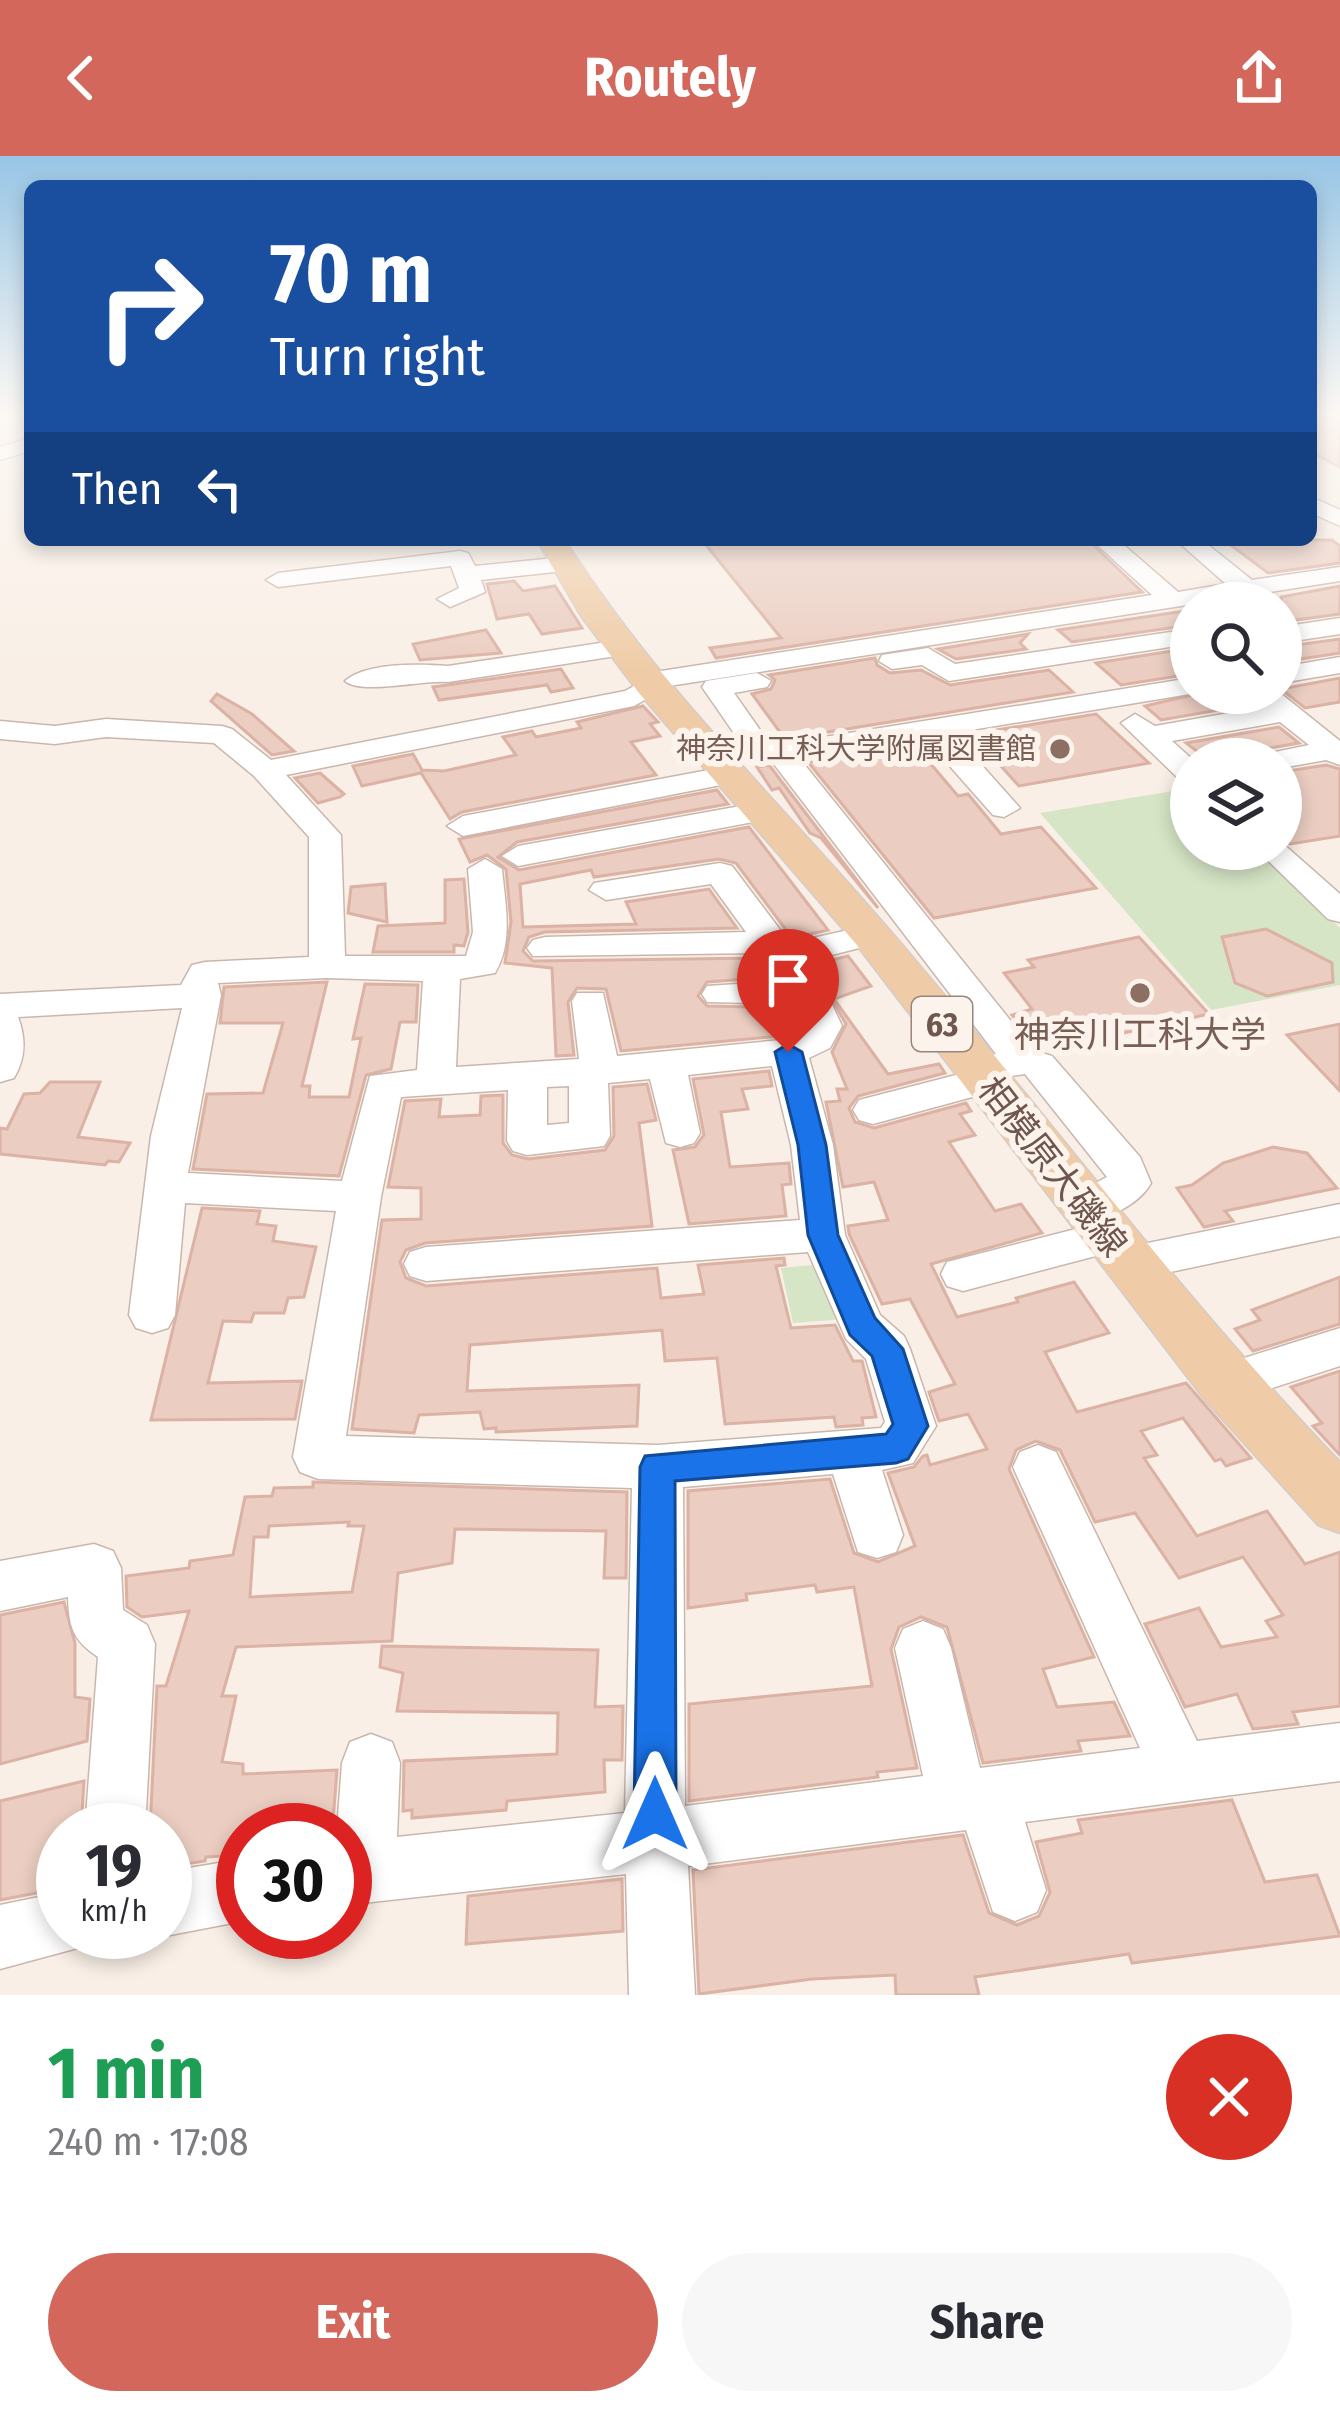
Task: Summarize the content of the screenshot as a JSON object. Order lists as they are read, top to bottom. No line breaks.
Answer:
{"streets":{"main road":["63","相模原大磯線"]},"places":["神奈川工科大学附属図書館","神奈川工科大学"],"page":{"header":"Routely","turn":["70 m","Turn right"],"then":"Then","speed":"19 km/h","limit":"30","heading":["1 min","240 m · 17:08"],"buttons":["Exit","Share"]}}
